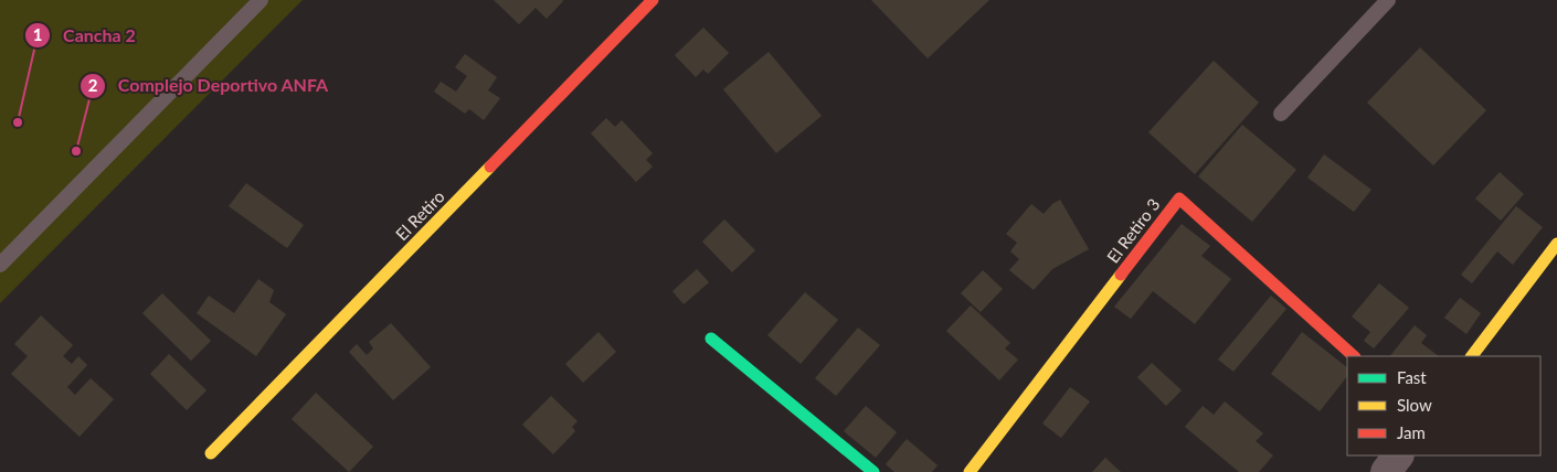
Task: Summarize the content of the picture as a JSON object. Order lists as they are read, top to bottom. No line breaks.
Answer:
{"streets":{"street":["El Retiro","El Retiro 3"]},"places":["Cancha 2","Complejo Deportivo ANFA"],"legend":["Fast","Slow","Jam"]}
